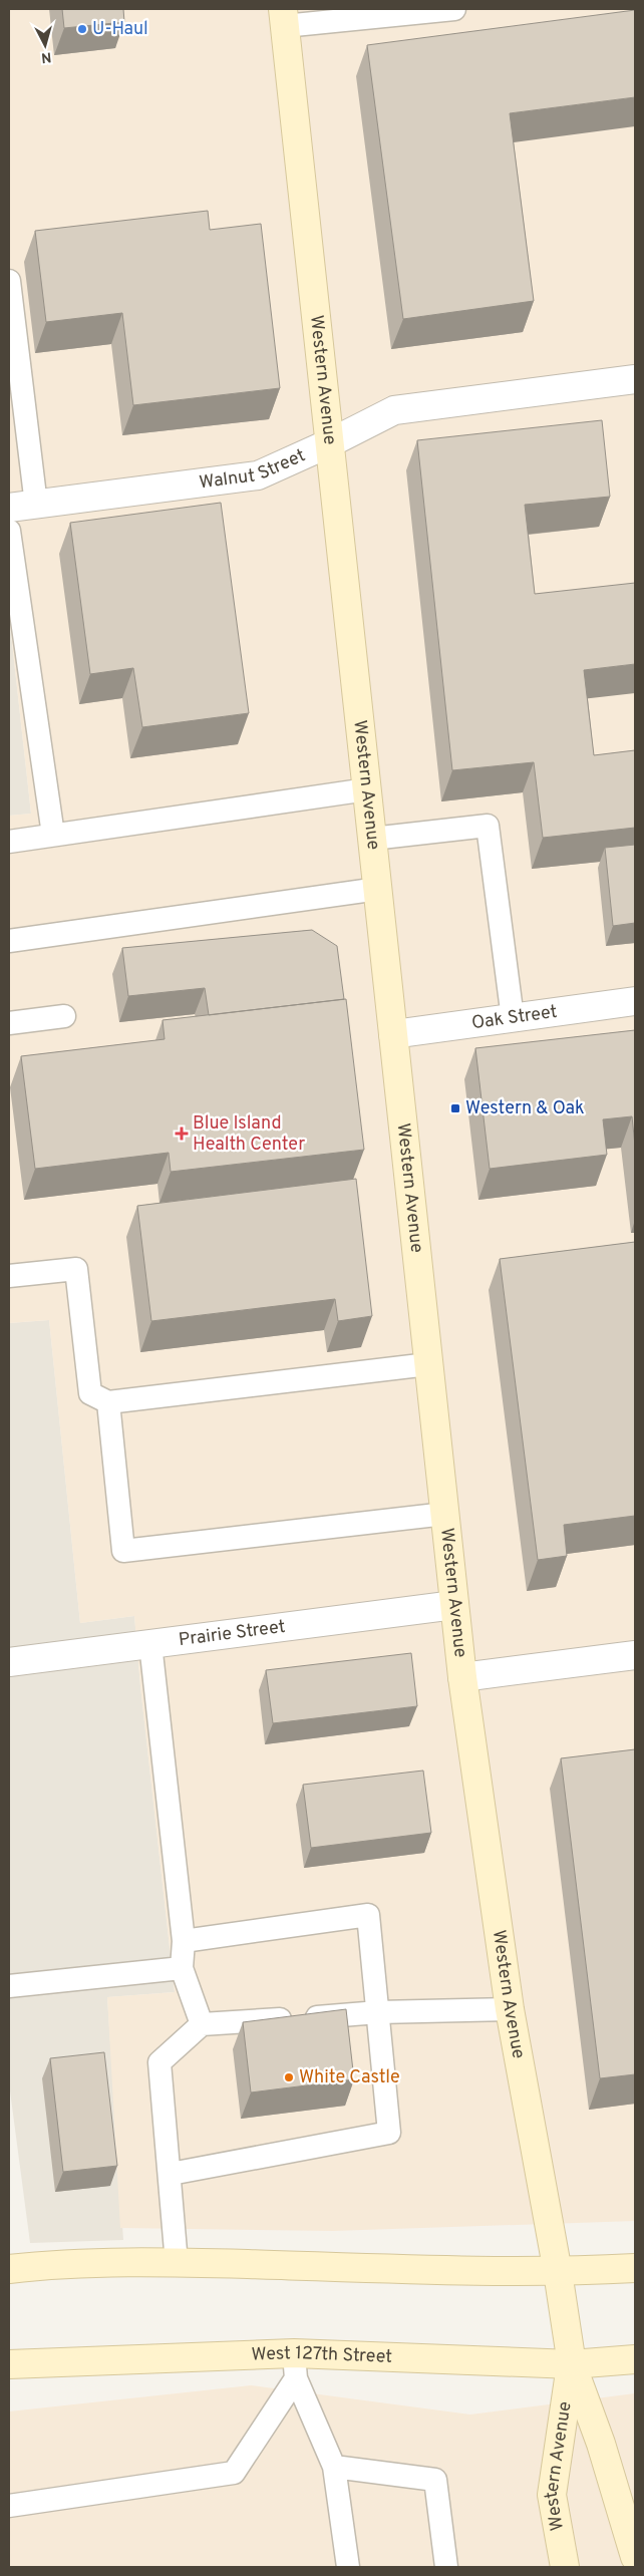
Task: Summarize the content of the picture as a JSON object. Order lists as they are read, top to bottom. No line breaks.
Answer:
{"streets":{"main road":["Western Avenue","West 127th Street"],"street":["Walnut Street","Oak Street","Prairie Street"]},"crossings":[["Western Avenue","Walnut Street"],["Western Avenue","Oak Street"],["Western Avenue","Prairie Street"],["Western Avenue","West 127th Street"]],"places":{"other":["U-Haul","White Castle"],"transit":["Western & Oak"],"health":["Blue Island Health Center"]},"north":"bottom"}
